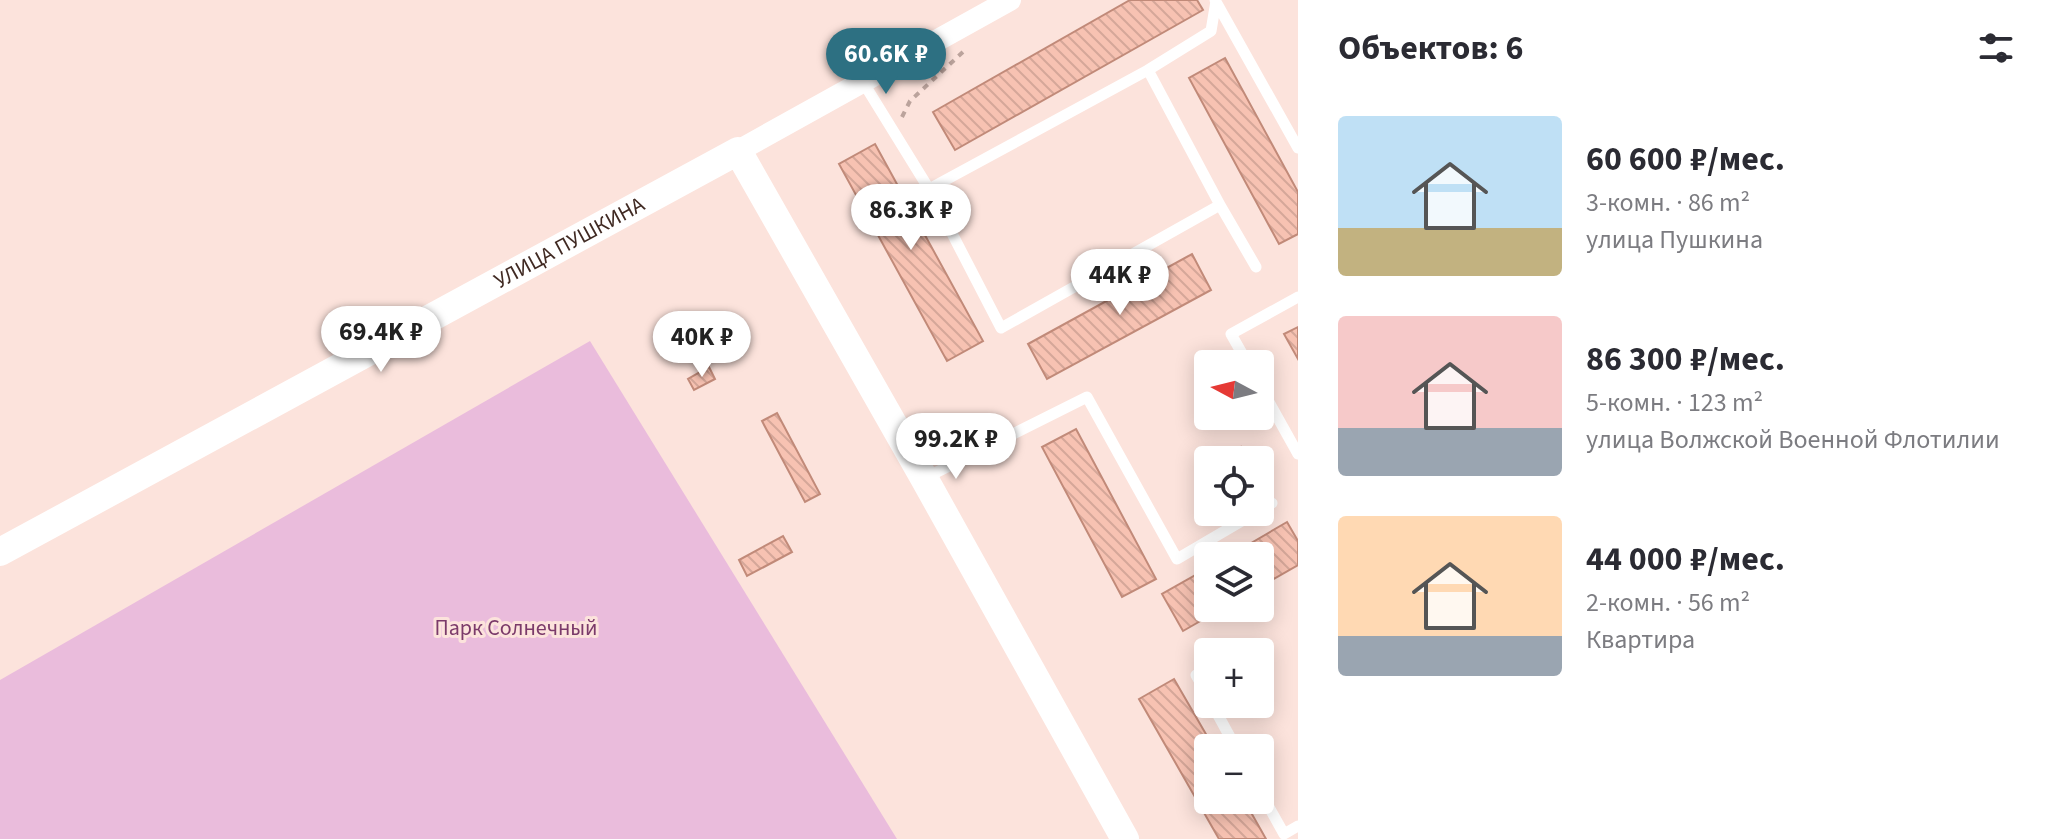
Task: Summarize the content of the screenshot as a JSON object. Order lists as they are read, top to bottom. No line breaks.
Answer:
{"streets":{"street":["УЛИЦА ПУШКИНА"]},"parks":["Парк Солнечный"],"north":"left","page":{"heading":"Объектов: 6","price":["60.6K ₽","86.3K ₽","44K ₽","69.4K ₽","40K ₽","99.2K ₽"],"list":[{"name":"60 600 ₽/мес.","note":"3-комн. · 86 m² · улица Пушкина"},{"name":"86 300 ₽/мес.","note":"5-комн. · 123 m² · улица Волжской Военной Флотилии"},{"name":"44 000 ₽/мес.","note":"2-комн. · 56 m² · Квартира"}],"map_buttons":["+","−"]}}
